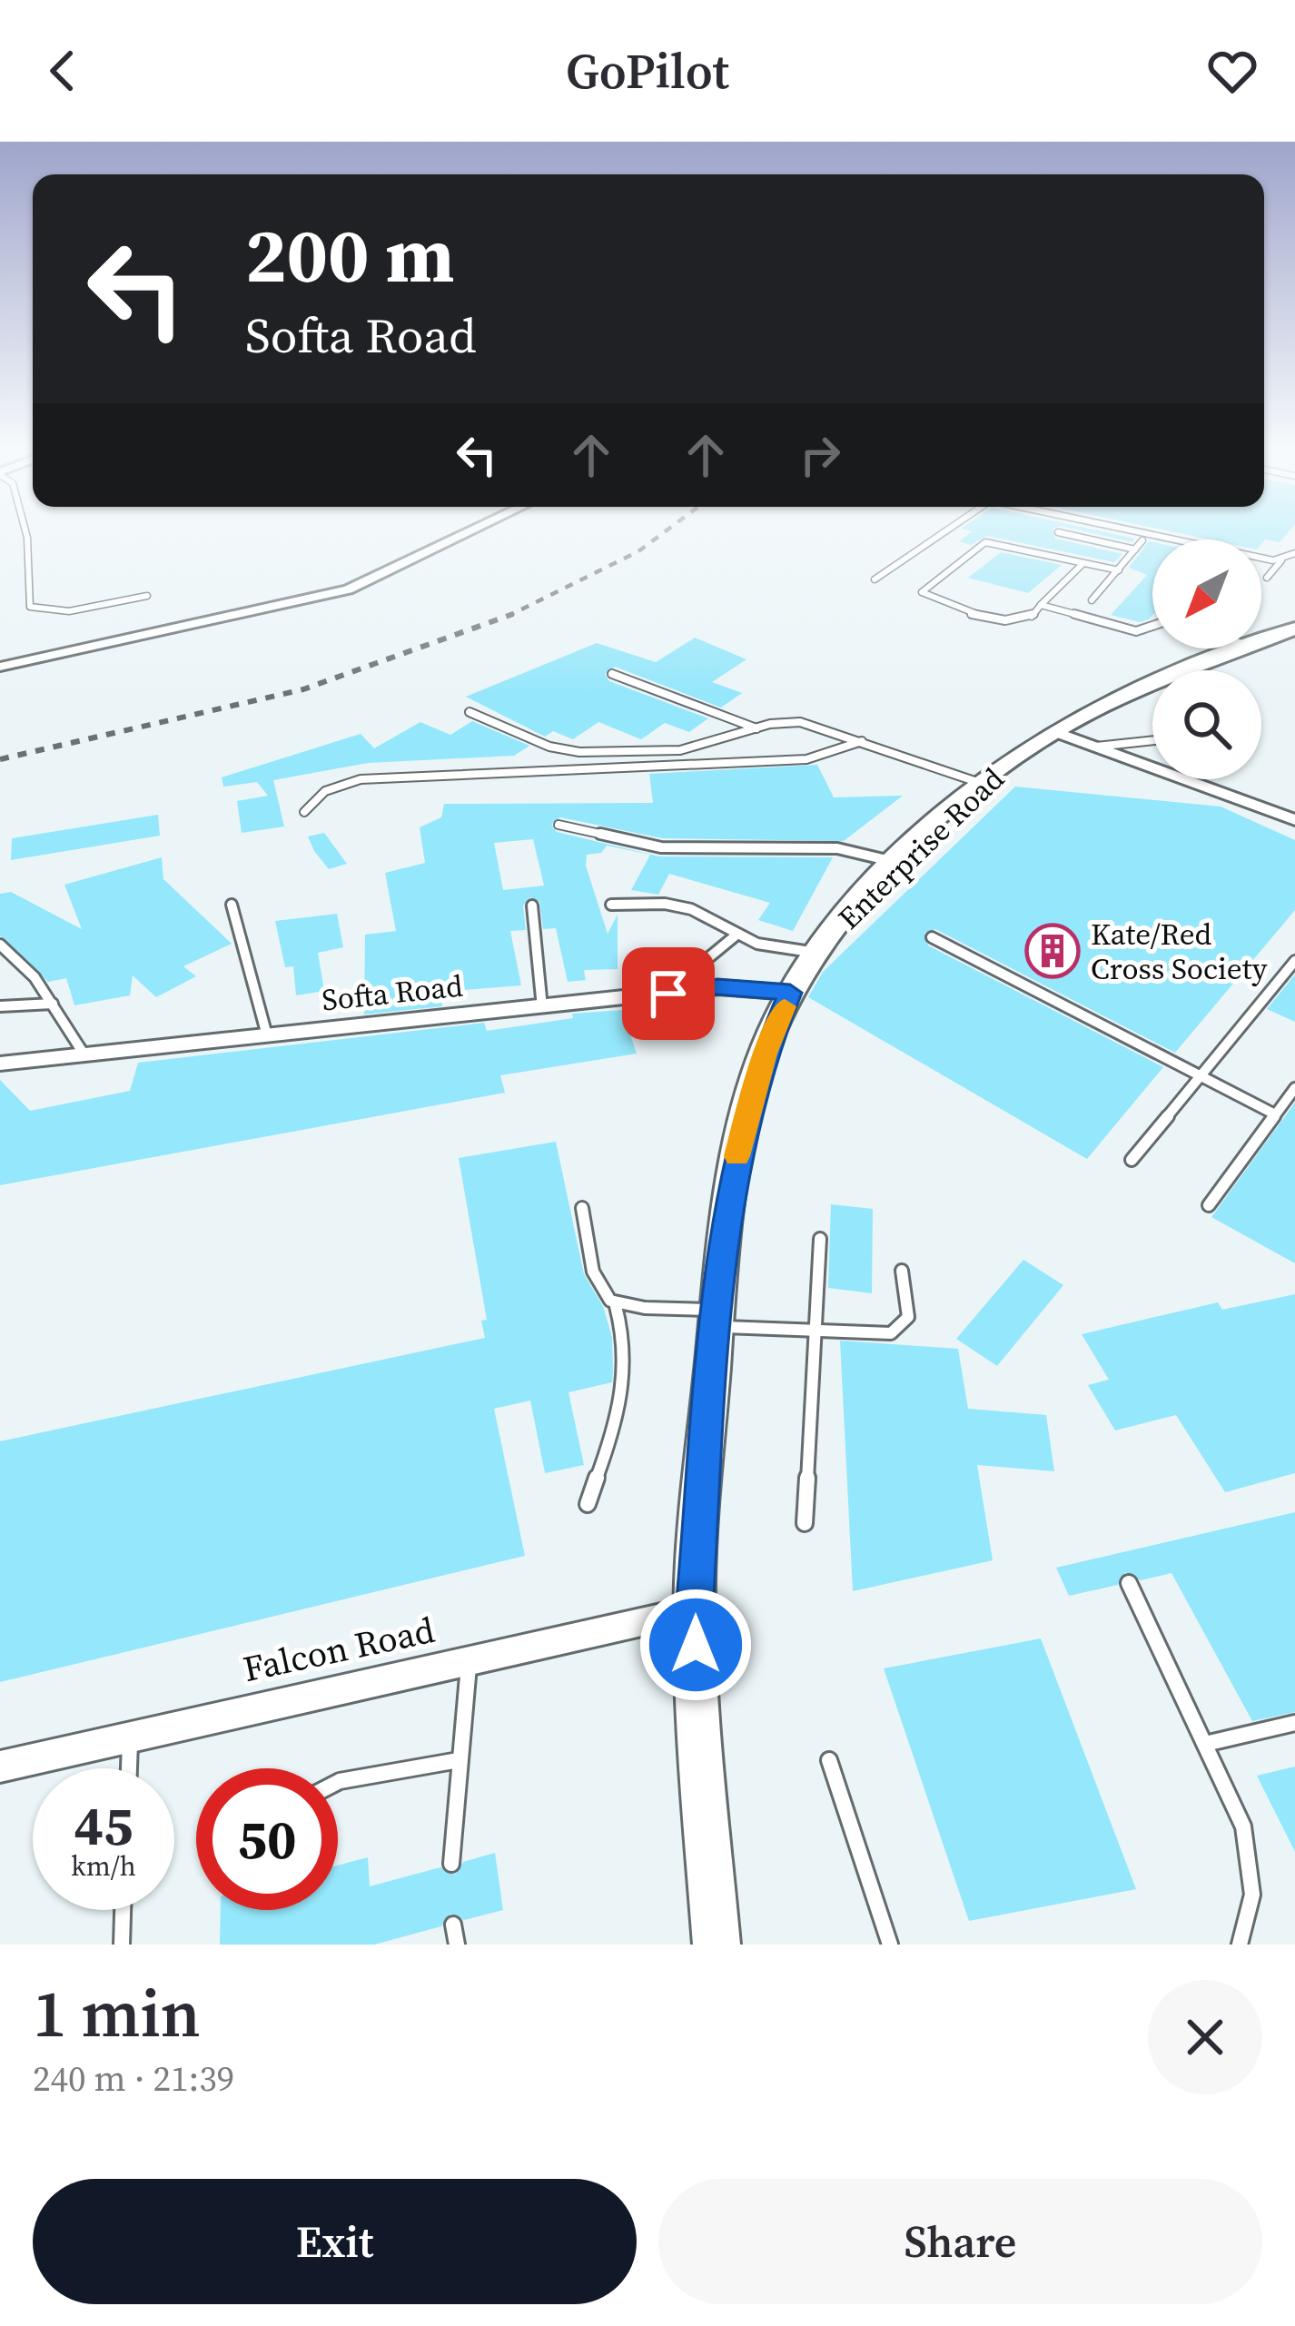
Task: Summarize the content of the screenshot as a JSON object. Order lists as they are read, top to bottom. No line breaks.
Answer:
{"streets":{"main road":["Enterprise Road"],"street":["Softa Road","Falcon Road"]},"crossings":[["Enterprise Road","Softa Road"],["Enterprise Road","Falcon Road"]],"places":{"building":["Kate/Red Cross Society"]},"north":"bottom left","page":{"header":"GoPilot","turn":["200 m","Softa Road"],"speed":"45 km/h","limit":"50","heading":["1 min","240 m · 21:39"],"buttons":["Exit","Share"]}}
